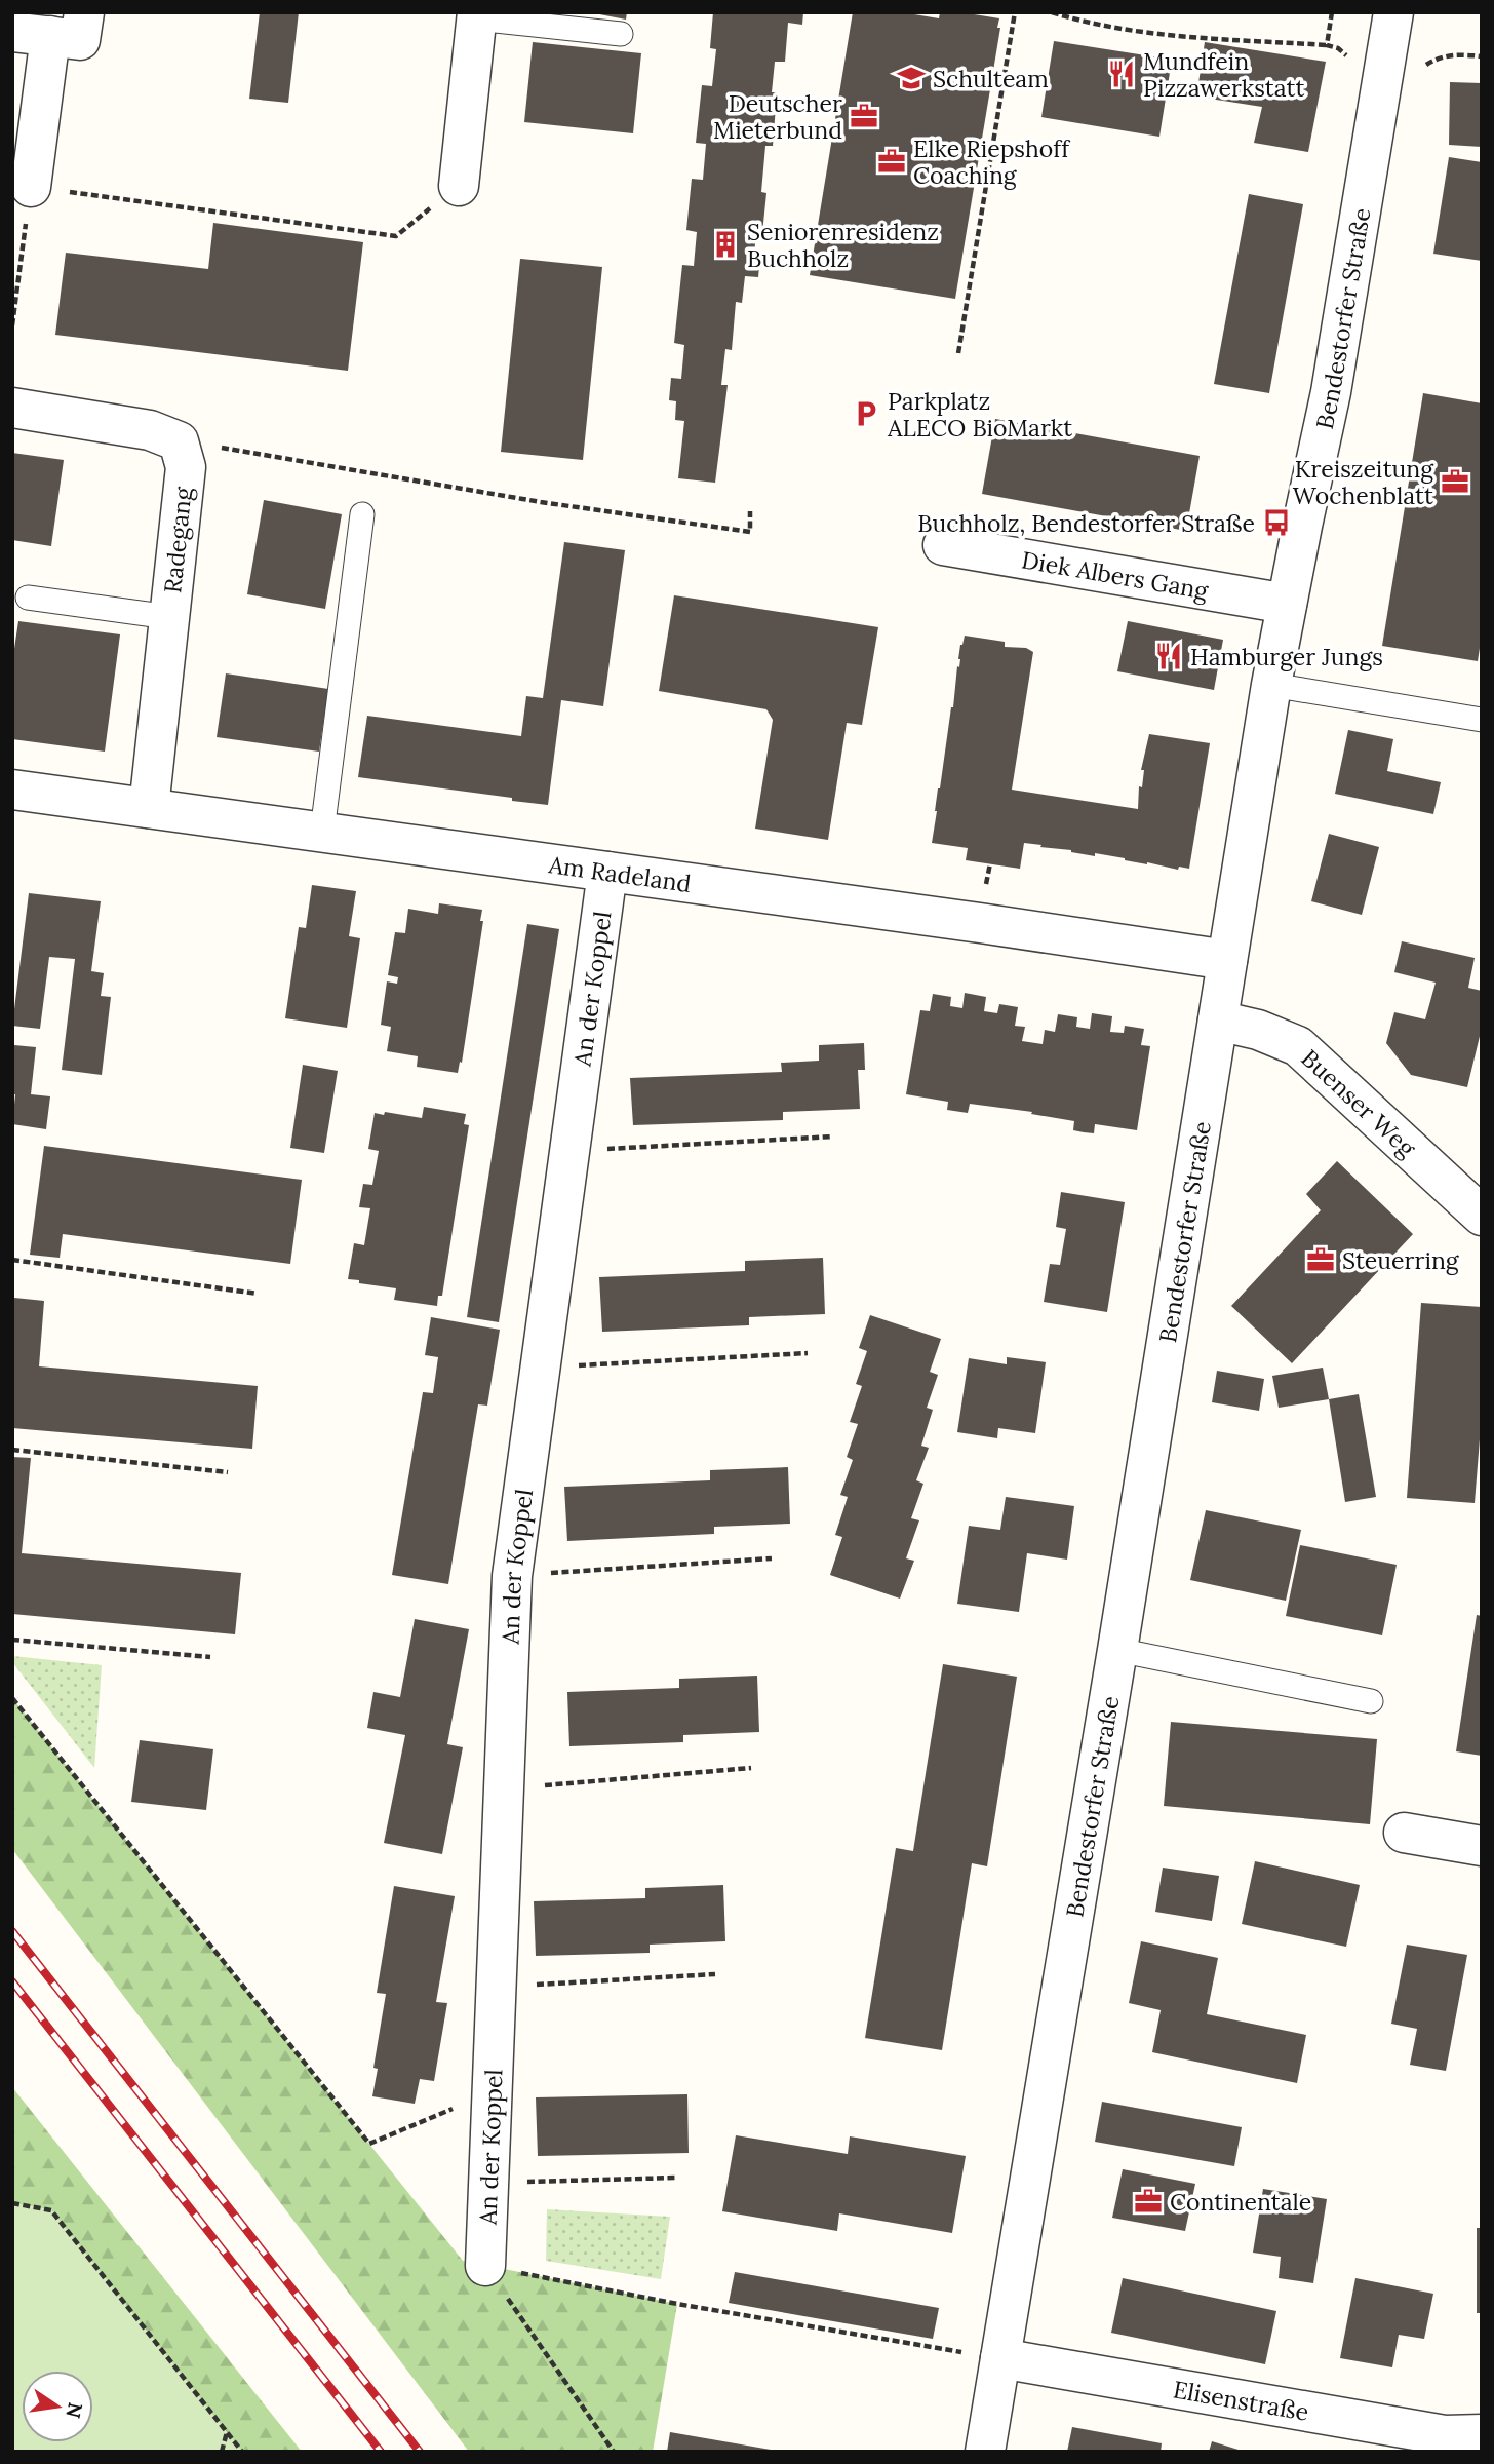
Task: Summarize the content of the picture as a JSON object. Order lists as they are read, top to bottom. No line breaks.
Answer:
{"streets":{"street":["Bendestorfer Straße","Radegang","Diek Albers Gang","Am Radeland","An der Koppel","Buenser Weg","Elisenstraße"]},"crossings":[["Bendestorfer Straße","Diek Albers Gang"],["Bendestorfer Straße","Am Radeland"],["Bendestorfer Straße","Buenser Weg"],["Bendestorfer Straße","Elisenstraße"],["Radegang","Am Radeland"],["Am Radeland","An der Koppel"]],"places":{"restaurant":["Mundfein Pizzawerkstatt","Hamburger Jungs"],"school or university":["Schulteam"],"office":["Deutscher Mieterbund","Elke Riepshoff Coaching","Kreiszeitung Wochenblatt","Steuerring","Continentale"],"building":["Seniorenresidenz Buchholz"],"parking":["Parkplatz ALECO BioMarkt"],"bus stop":["Buchholz, Bendestorfer Straße"]},"north":"right"}
